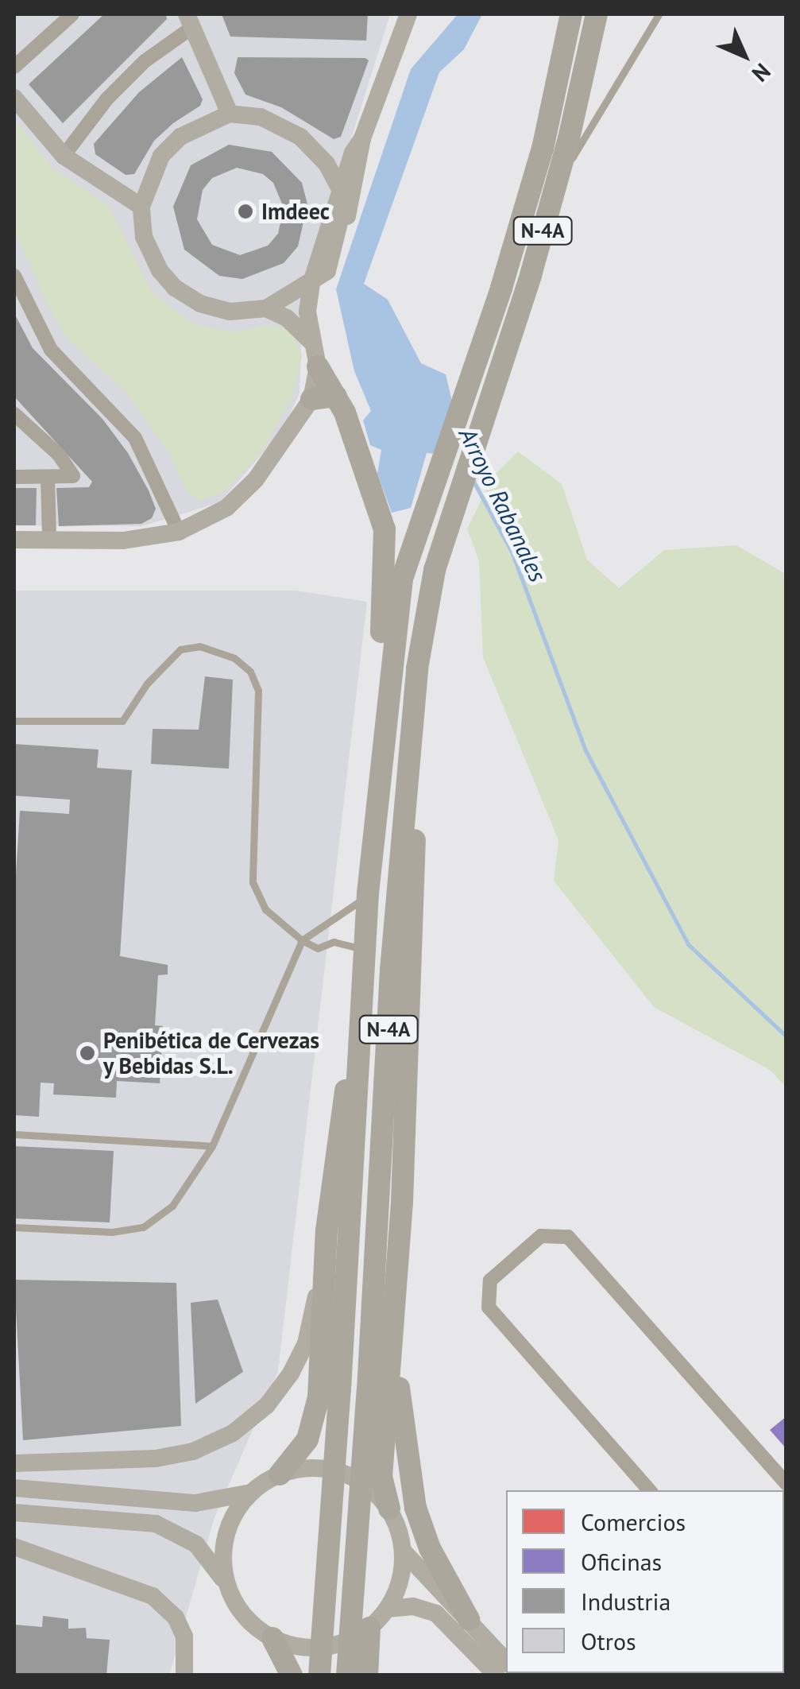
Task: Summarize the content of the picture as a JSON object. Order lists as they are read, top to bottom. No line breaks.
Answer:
{"streets":{"main road":["N-4A"]},"water":["Arroyo Rabanales"],"places":["Imdeec","Penibética de Cervezas y Bebidas S.L."],"legend":["Comercios","Oficinas","Industria","Otros"],"north":"bottom right"}
